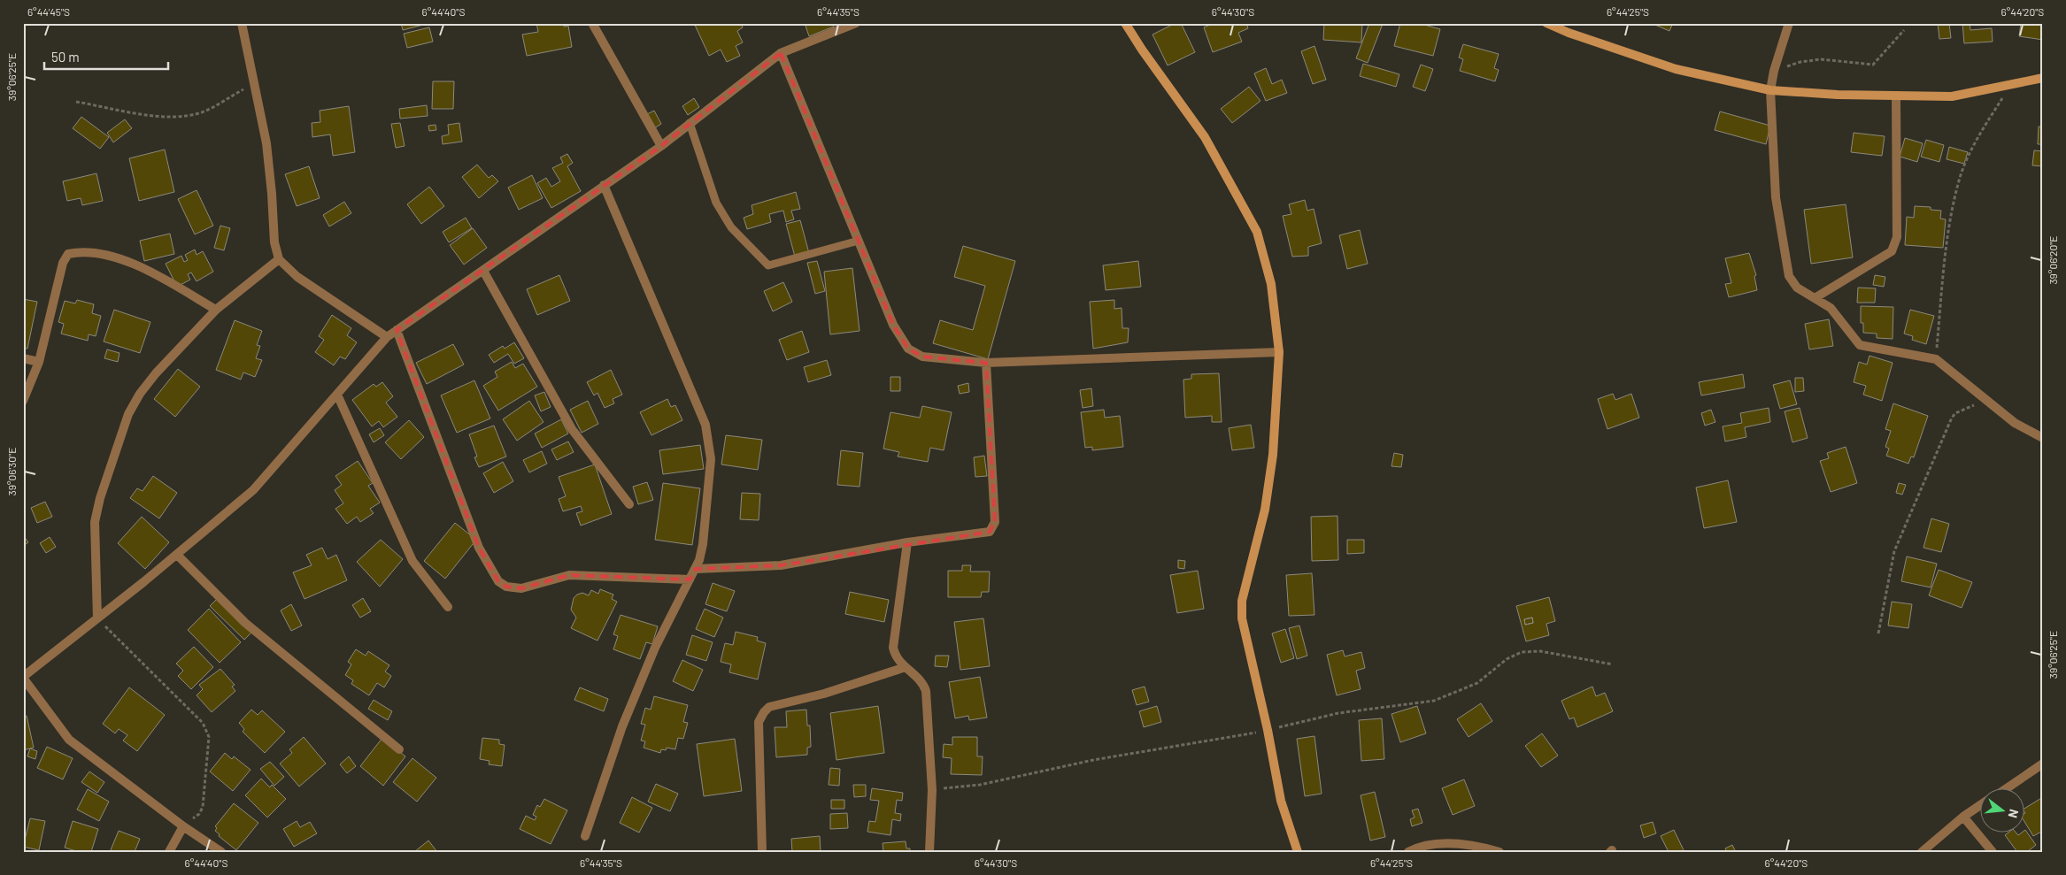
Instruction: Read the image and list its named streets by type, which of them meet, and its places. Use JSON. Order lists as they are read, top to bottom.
{
  "scale_bar": "50 m",
  "north": "right",
  "coordinates": [
    "6°44'45\"S",
    "6°44'40\"S",
    "6°44'35\"S",
    "6°44'30\"S",
    "6°44'25\"S",
    "6°44'20\"S",
    "39°06'25\"E",
    "39°06'20\"E",
    "39°06'30\"E"
  ]
}
